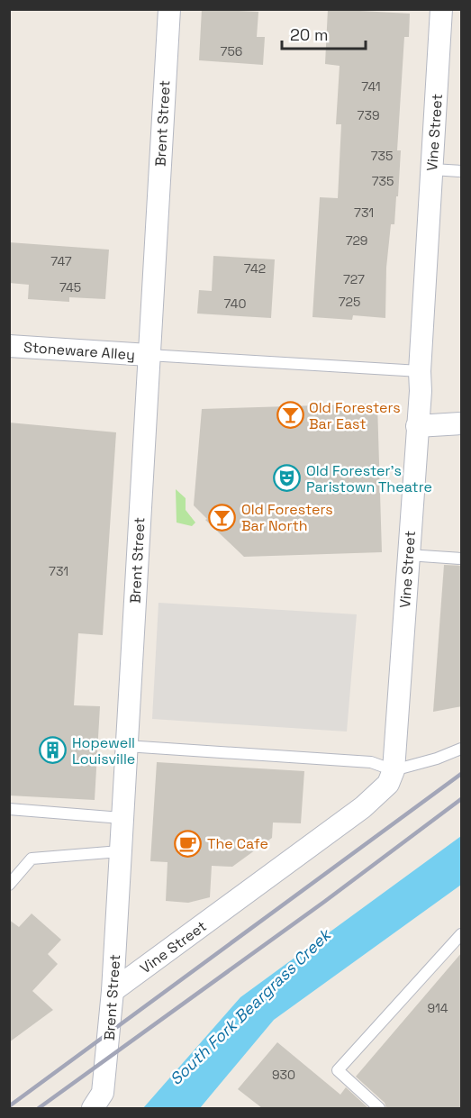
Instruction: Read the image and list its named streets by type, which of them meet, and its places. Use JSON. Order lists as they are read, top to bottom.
{
  "streets": {
    "street": ["Brent Street", "Vine Street", "Stoneware Alley"]
  },
  "crossings": [
    ["Brent Street", "Vine Street"],
    ["Brent Street", "Stoneware Alley"]
  ],
  "water": ["South Fork Beargrass Creek"],
  "places": {
    "bar": ["Old Foresters Bar East", "Old Foresters Bar North"],
    "theatre": ["Old Forester's Paristown Theatre"],
    "building": ["Hopewell Louisville"],
    "cafe": ["The Cafe"]
  },
  "house_numbers": [
    "756",
    "741",
    "739",
    "735",
    "735",
    "731",
    "729",
    "747",
    "742",
    "727",
    "745",
    "725",
    "740",
    "731",
    "914",
    "930"
  ],
  "scale_bar": "20 m"
}
